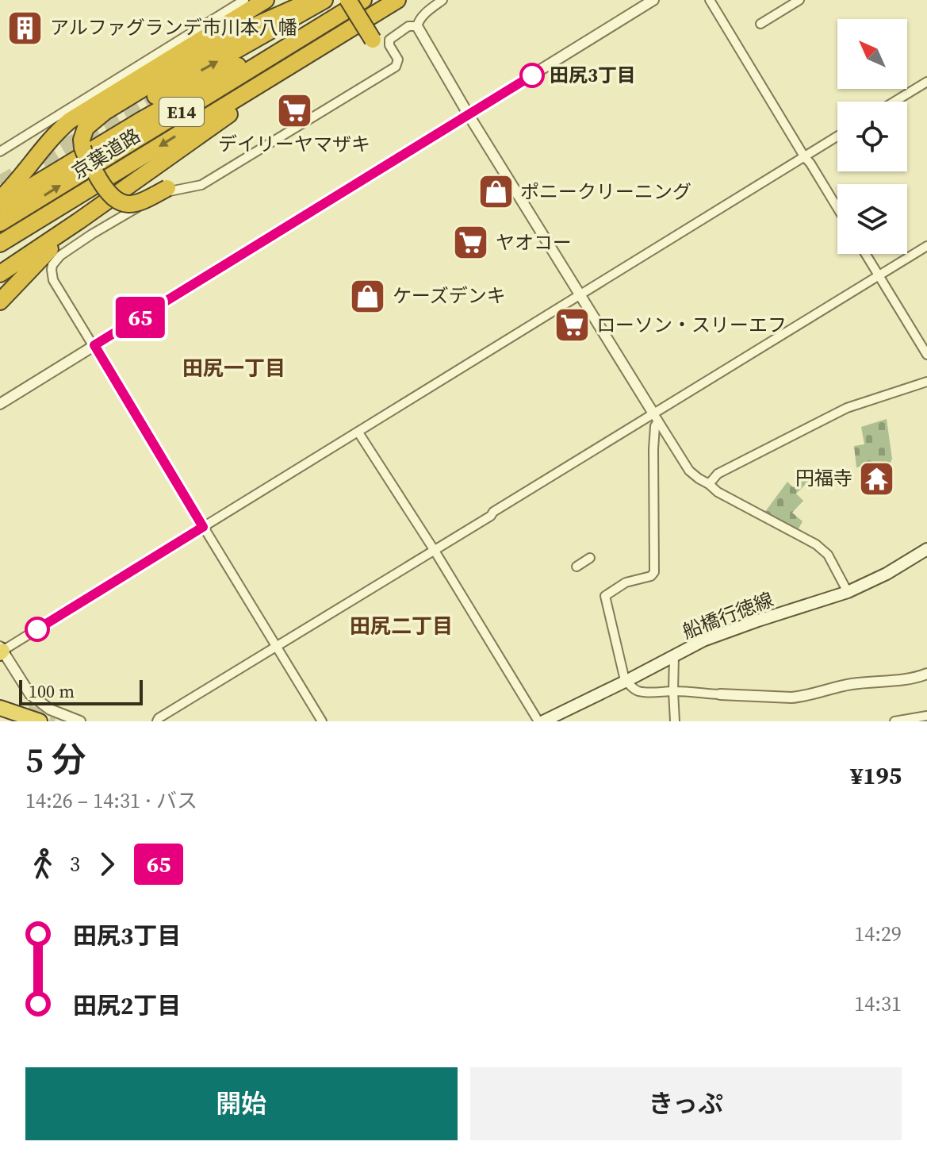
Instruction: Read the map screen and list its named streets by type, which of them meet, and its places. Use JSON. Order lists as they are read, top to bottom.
{
  "streets": {
    "highway": ["E14", "京葉道路"],
    "main road": ["船橋行徳線"]
  },
  "districts": ["田尻一丁目", "田尻二丁目"],
  "places": {
    "building": ["アルファグランデ市川本八幡"],
    "other": ["田尻3丁目"],
    "supermarket": ["デイリーヤマザキ", "ヤオコー", "ローソン・スリーエフ"],
    "shop": ["ポニークリーニング", "ケーズデンキ"],
    "temple": ["円福寺"]
  },
  "lines": ["bus line 65"],
  "scale_bar": "100 m",
  "north": "top left",
  "page": {
    "on_map": "65",
    "scale": "100 m",
    "heading": ["5 分", "14:26 – 14:31 · バス", "¥195"],
    "legs": ["3", "65"],
    "list": [
      {
        "name": "田尻3丁目",
        "value": "14:29"
      },
      {
        "name": "田尻2丁目",
        "value": "14:31"
      }
    ],
    "buttons": ["開始", "きっぷ"]
  }
}
